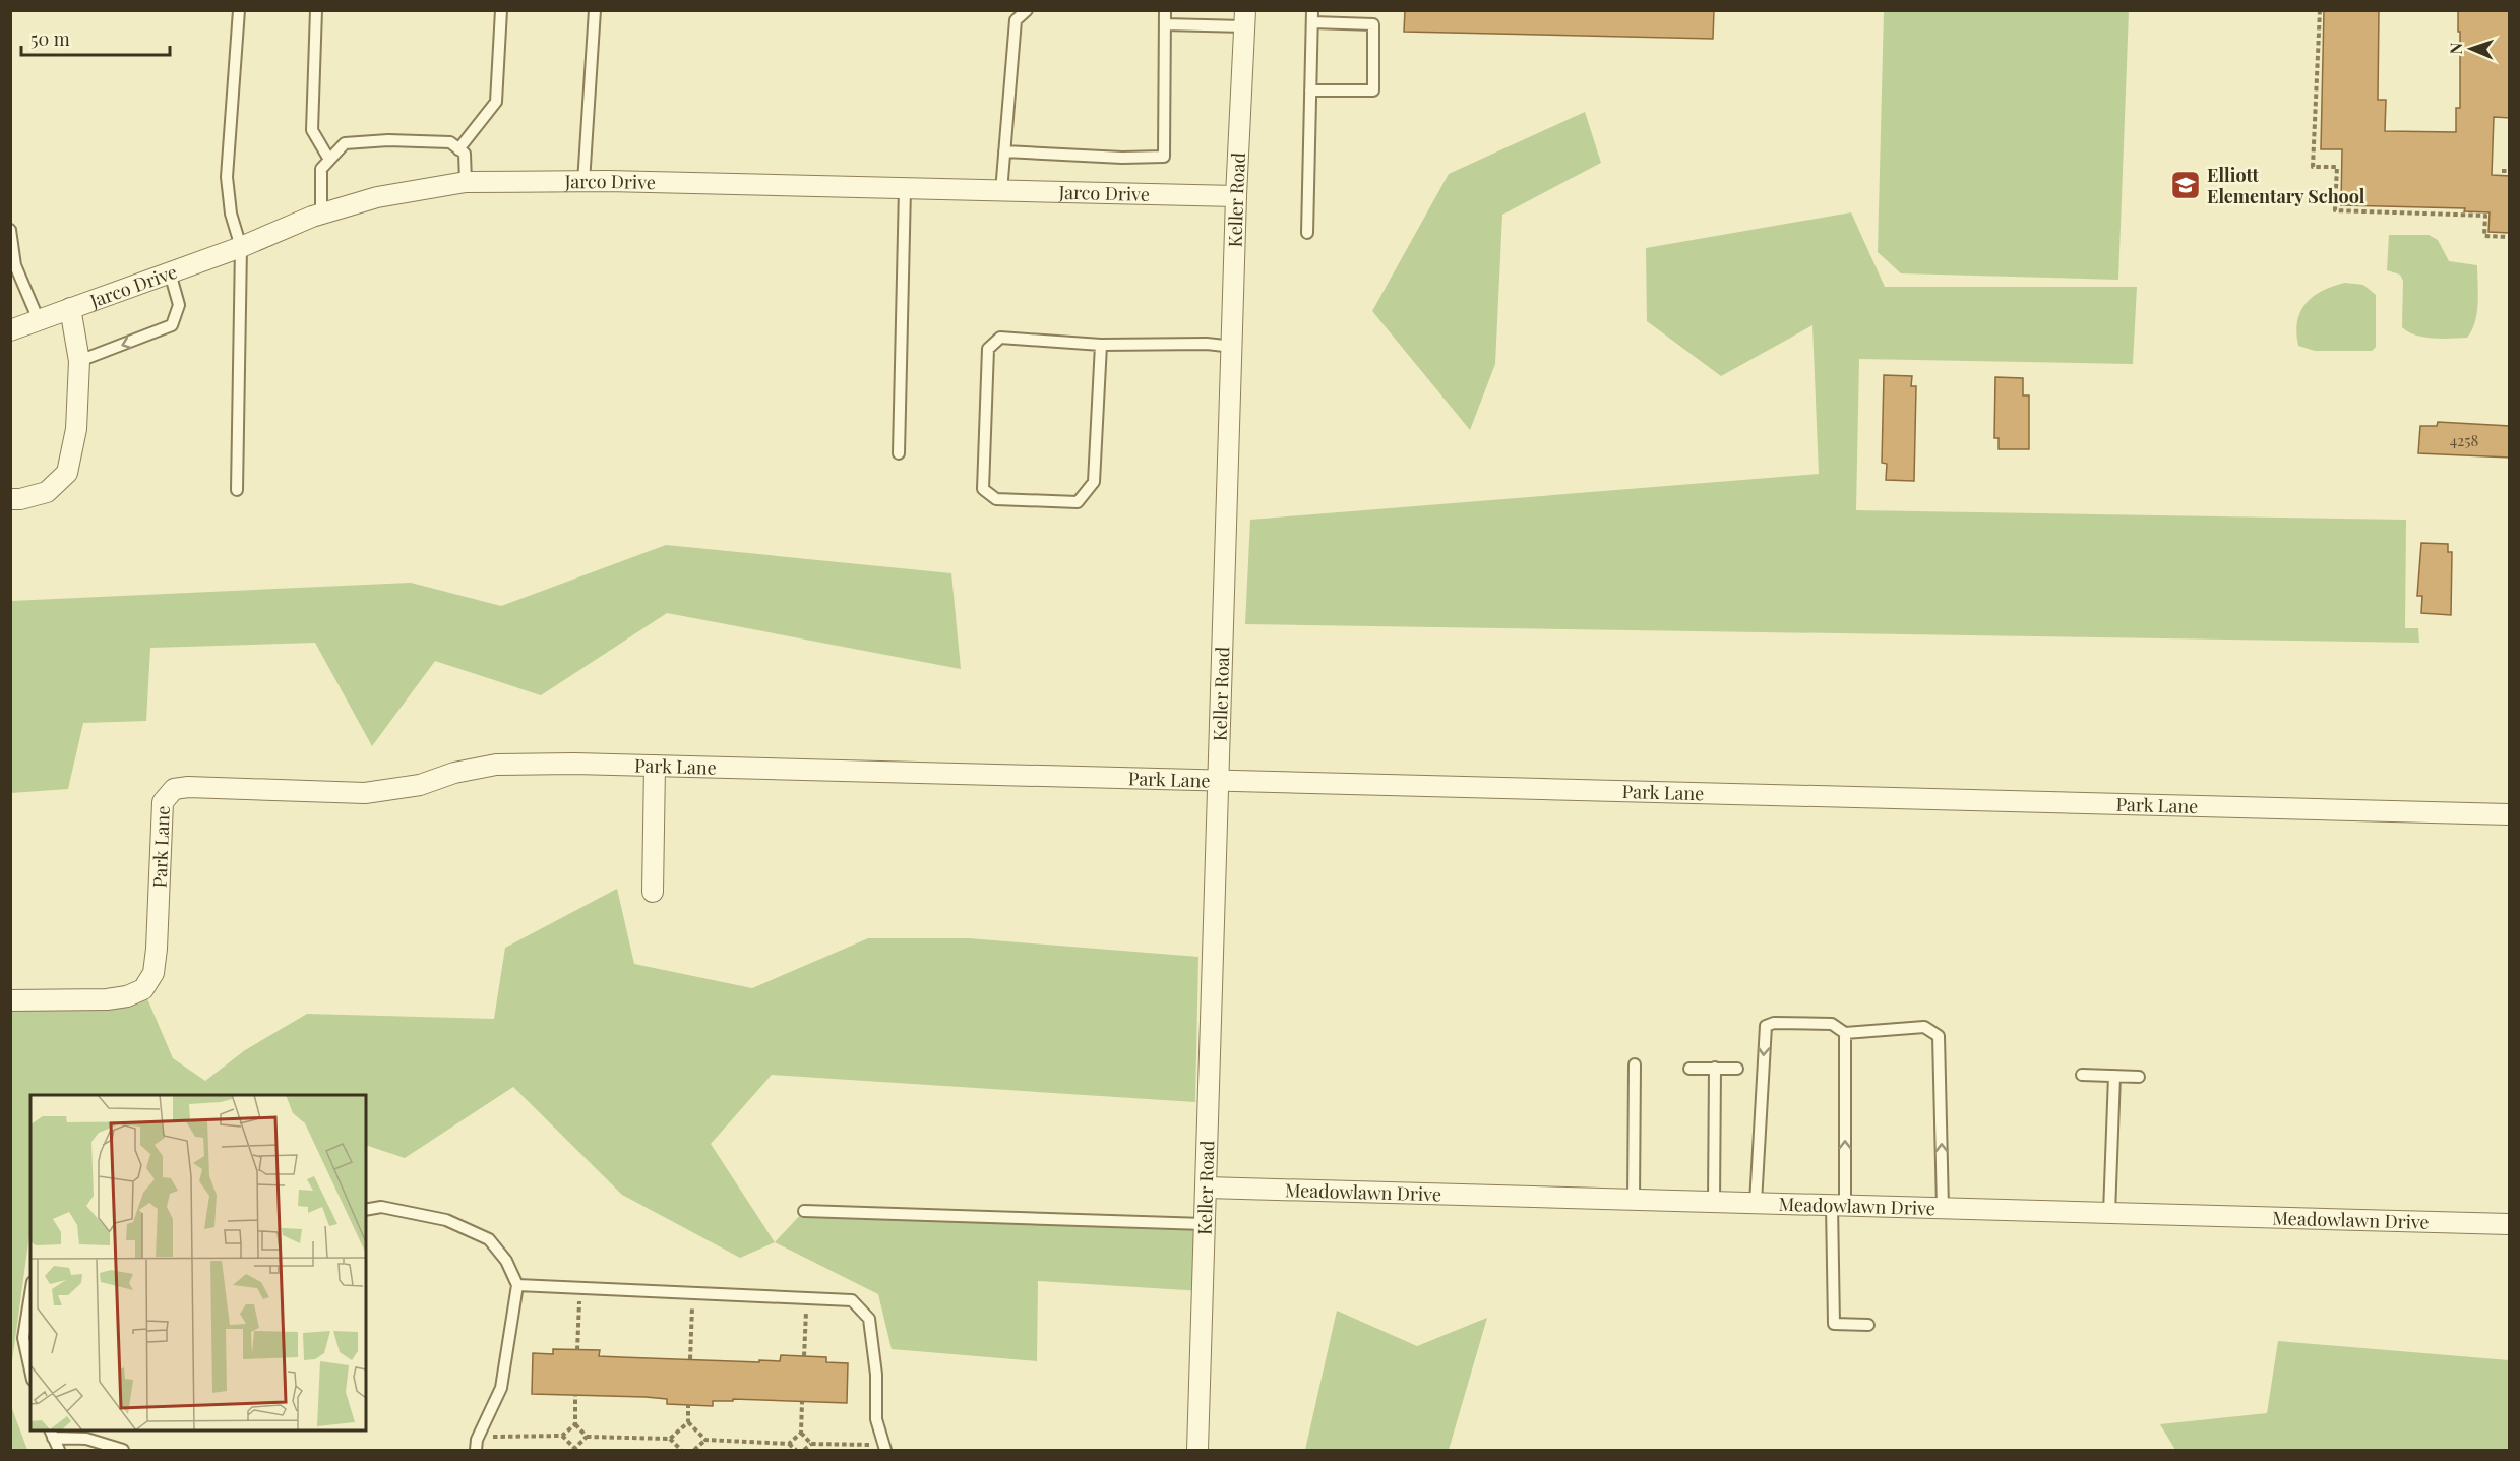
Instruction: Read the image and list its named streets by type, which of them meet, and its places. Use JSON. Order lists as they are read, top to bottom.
{
  "streets": {
    "street": [
      "Jarco Drive",
      "Keller Road",
      "Park Lane",
      "Meadowlawn Drive"
    ]
  },
  "crossings": [
    ["Jarco Drive", "Keller Road"],
    ["Keller Road", "Park Lane"],
    ["Keller Road", "Meadowlawn Drive"]
  ],
  "places": {
    "school or university": ["Elliott Elementary School"]
  },
  "house_numbers": ["4258"],
  "scale_bar": "50 m",
  "north": "left"
}
